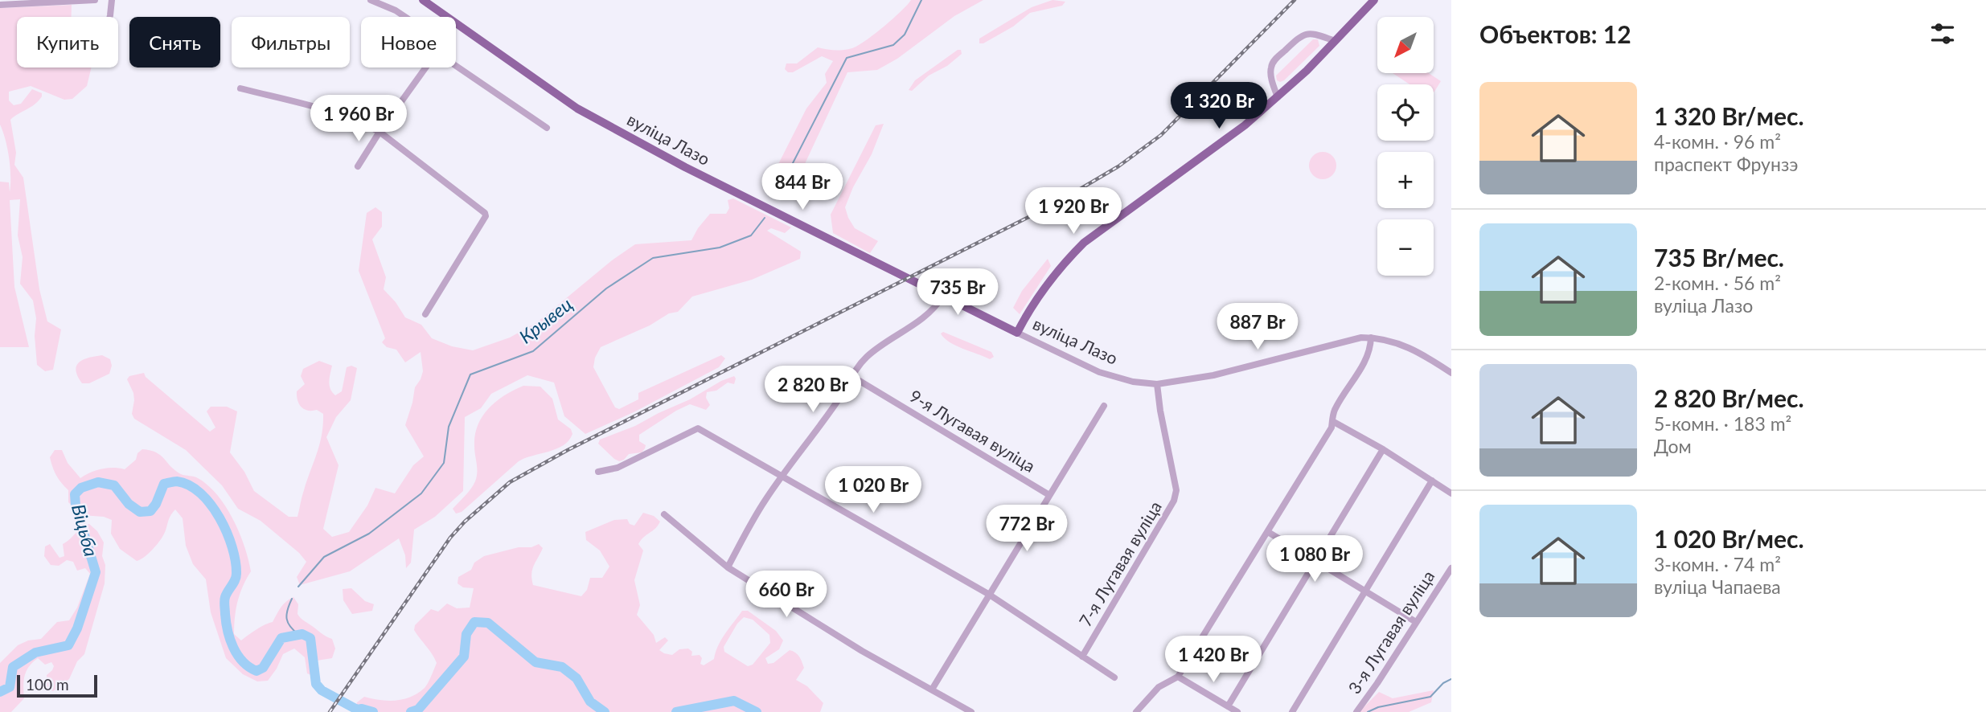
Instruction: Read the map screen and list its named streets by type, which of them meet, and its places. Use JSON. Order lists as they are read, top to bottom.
{
  "streets": {
    "main road": ["вуліца Лазо"],
    "street": ["9-я Лугавая вуліца", "7-я Лугавая вуліца", "3-я Лугавая вуліца"]
  },
  "crossings": [
    ["вуліца Лазо", "7-я Лугавая вуліца"]
  ],
  "water": ["Крывец", "Віцьба"],
  "scale_bar": "100 m",
  "north": "bottom left",
  "page": {
    "heading": "Объектов: 12",
    "map_buttons": ["+", "−"],
    "chip": [
      "Купить",
      "Снять",
      "Фильтры",
      "Новое"
    ],
    "list": [
      {
        "name": "1 320 Br/мес.",
        "note": "4-комн. · 96 m² · праспект Фрунзэ"
      },
      {
        "name": "735 Br/мес.",
        "note": "2-комн. · 56 m² · вуліца Лазо"
      },
      {
        "name": "2 820 Br/мес.",
        "note": "5-комн. · 183 m² · Дом"
      },
      {
        "name": "1 020 Br/мес.",
        "note": "3-комн. · 74 m² · вуліца Чапаева"
      }
    ],
    "price": [
      "1 320 Br",
      "1 960 Br",
      "844 Br",
      "1 920 Br",
      "735 Br",
      "887 Br",
      "2 820 Br",
      "1 020 Br",
      "772 Br",
      "1 080 Br",
      "660 Br",
      "1 420 Br"
    ],
    "scale": "100 m"
  }
}
